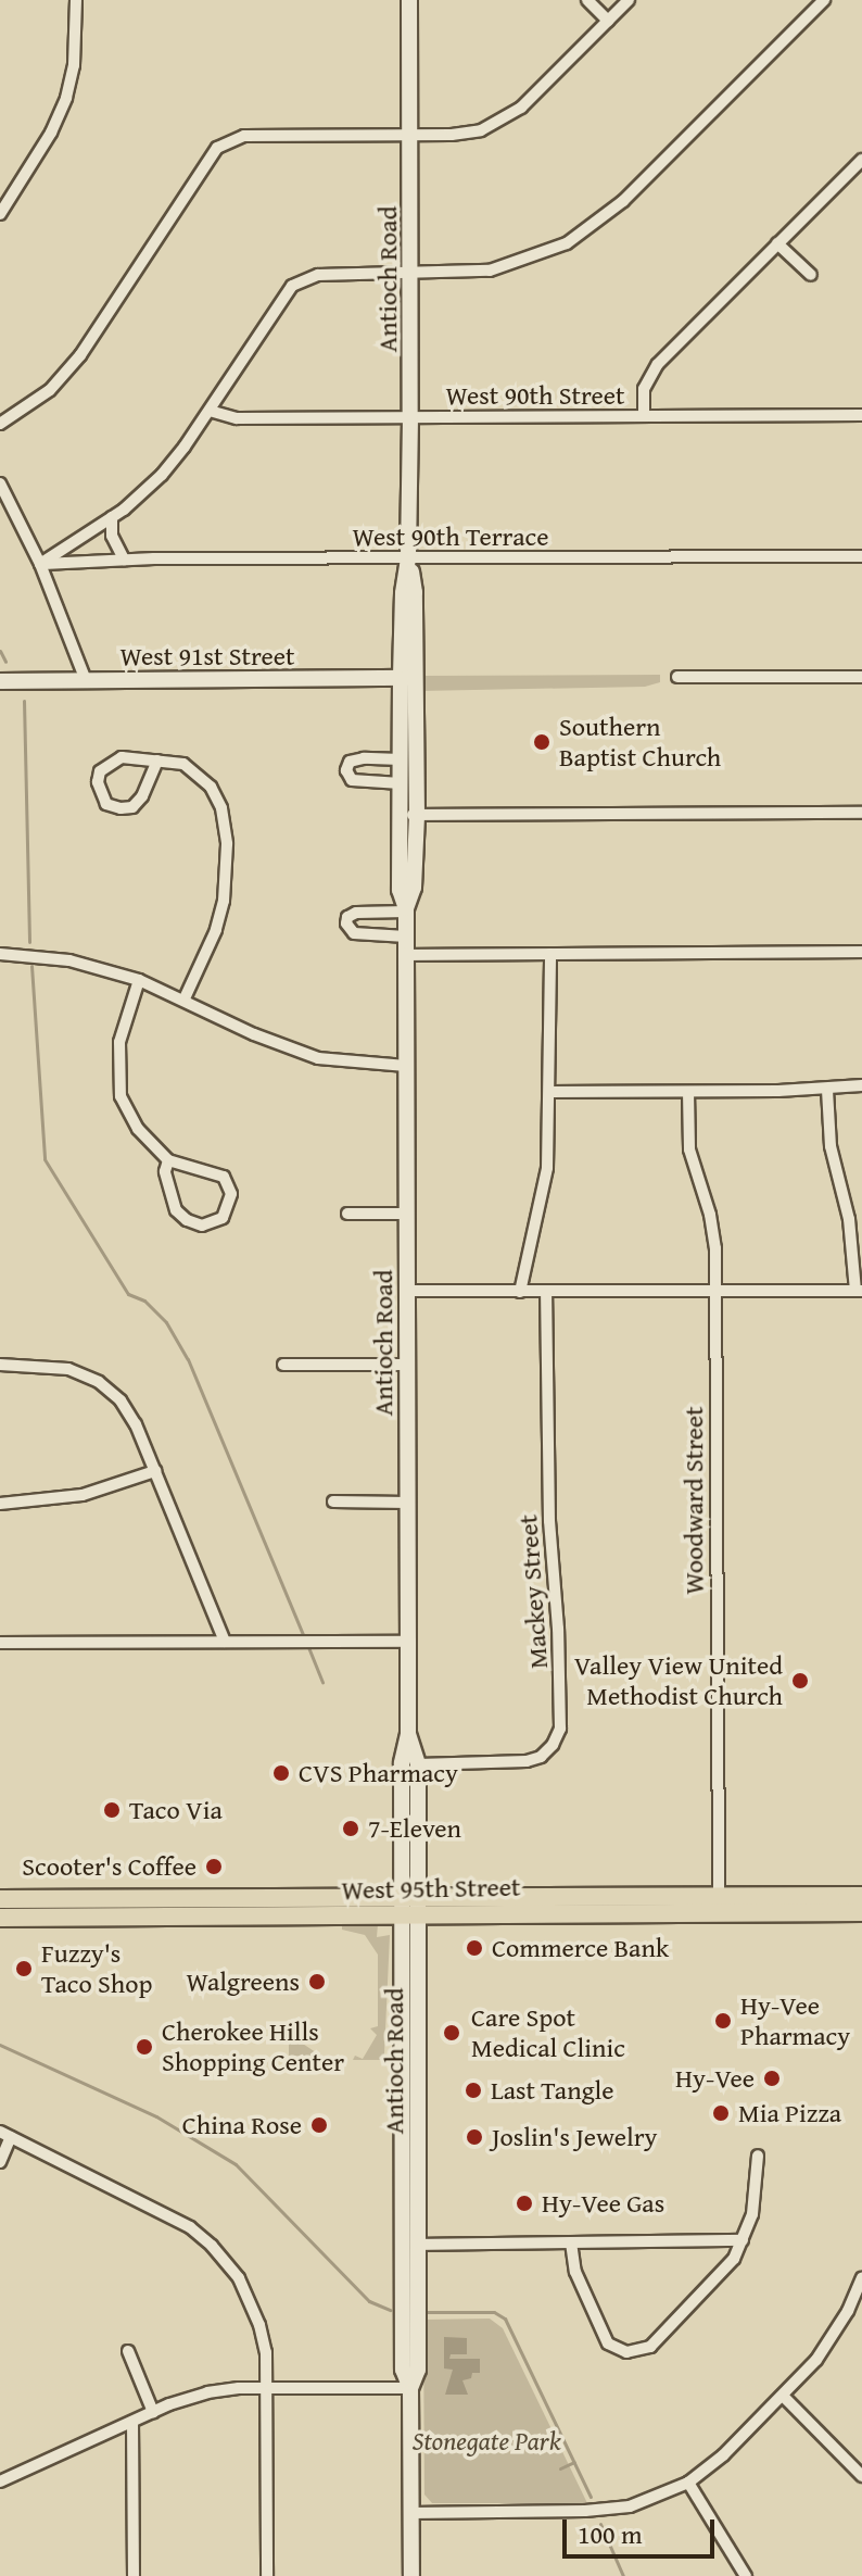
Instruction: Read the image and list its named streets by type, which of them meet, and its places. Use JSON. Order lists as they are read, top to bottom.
{
  "streets": {
    "main road": ["Antioch Road", "West 91st Street", "West 95th Street"],
    "street": [
      "West 90th Street",
      "West 90th Terrace",
      "Woodward Street",
      "Mackey Street"
    ]
  },
  "crossings": [
    ["Antioch Road", "West 90th Street"],
    ["Antioch Road", "West 90th Terrace"],
    ["Antioch Road", "West 91st Street"],
    ["Antioch Road", "Mackey Street"],
    ["Antioch Road", "West 95th Street"],
    ["Woodward Street", "West 95th Street"]
  ],
  "parks": ["Stonegate Park"],
  "places": [
    "Southern Baptist Church",
    "Valley View United Methodist Church",
    "CVS Pharmacy",
    "Taco Via",
    "7-Eleven",
    "Scooter's Coffee",
    "Commerce Bank",
    "Fuzzy's Taco Shop",
    "Walgreens",
    "Hy-Vee Pharmacy",
    "Care Spot Medical Clinic",
    "Cherokee Hills Shopping Center",
    "Hy-Vee",
    "Last Tangle",
    "Mia Pizza",
    "China Rose",
    "Joslin's Jewelry",
    "Hy-Vee Gas"
  ],
  "scale_bar": "100 m"
}
